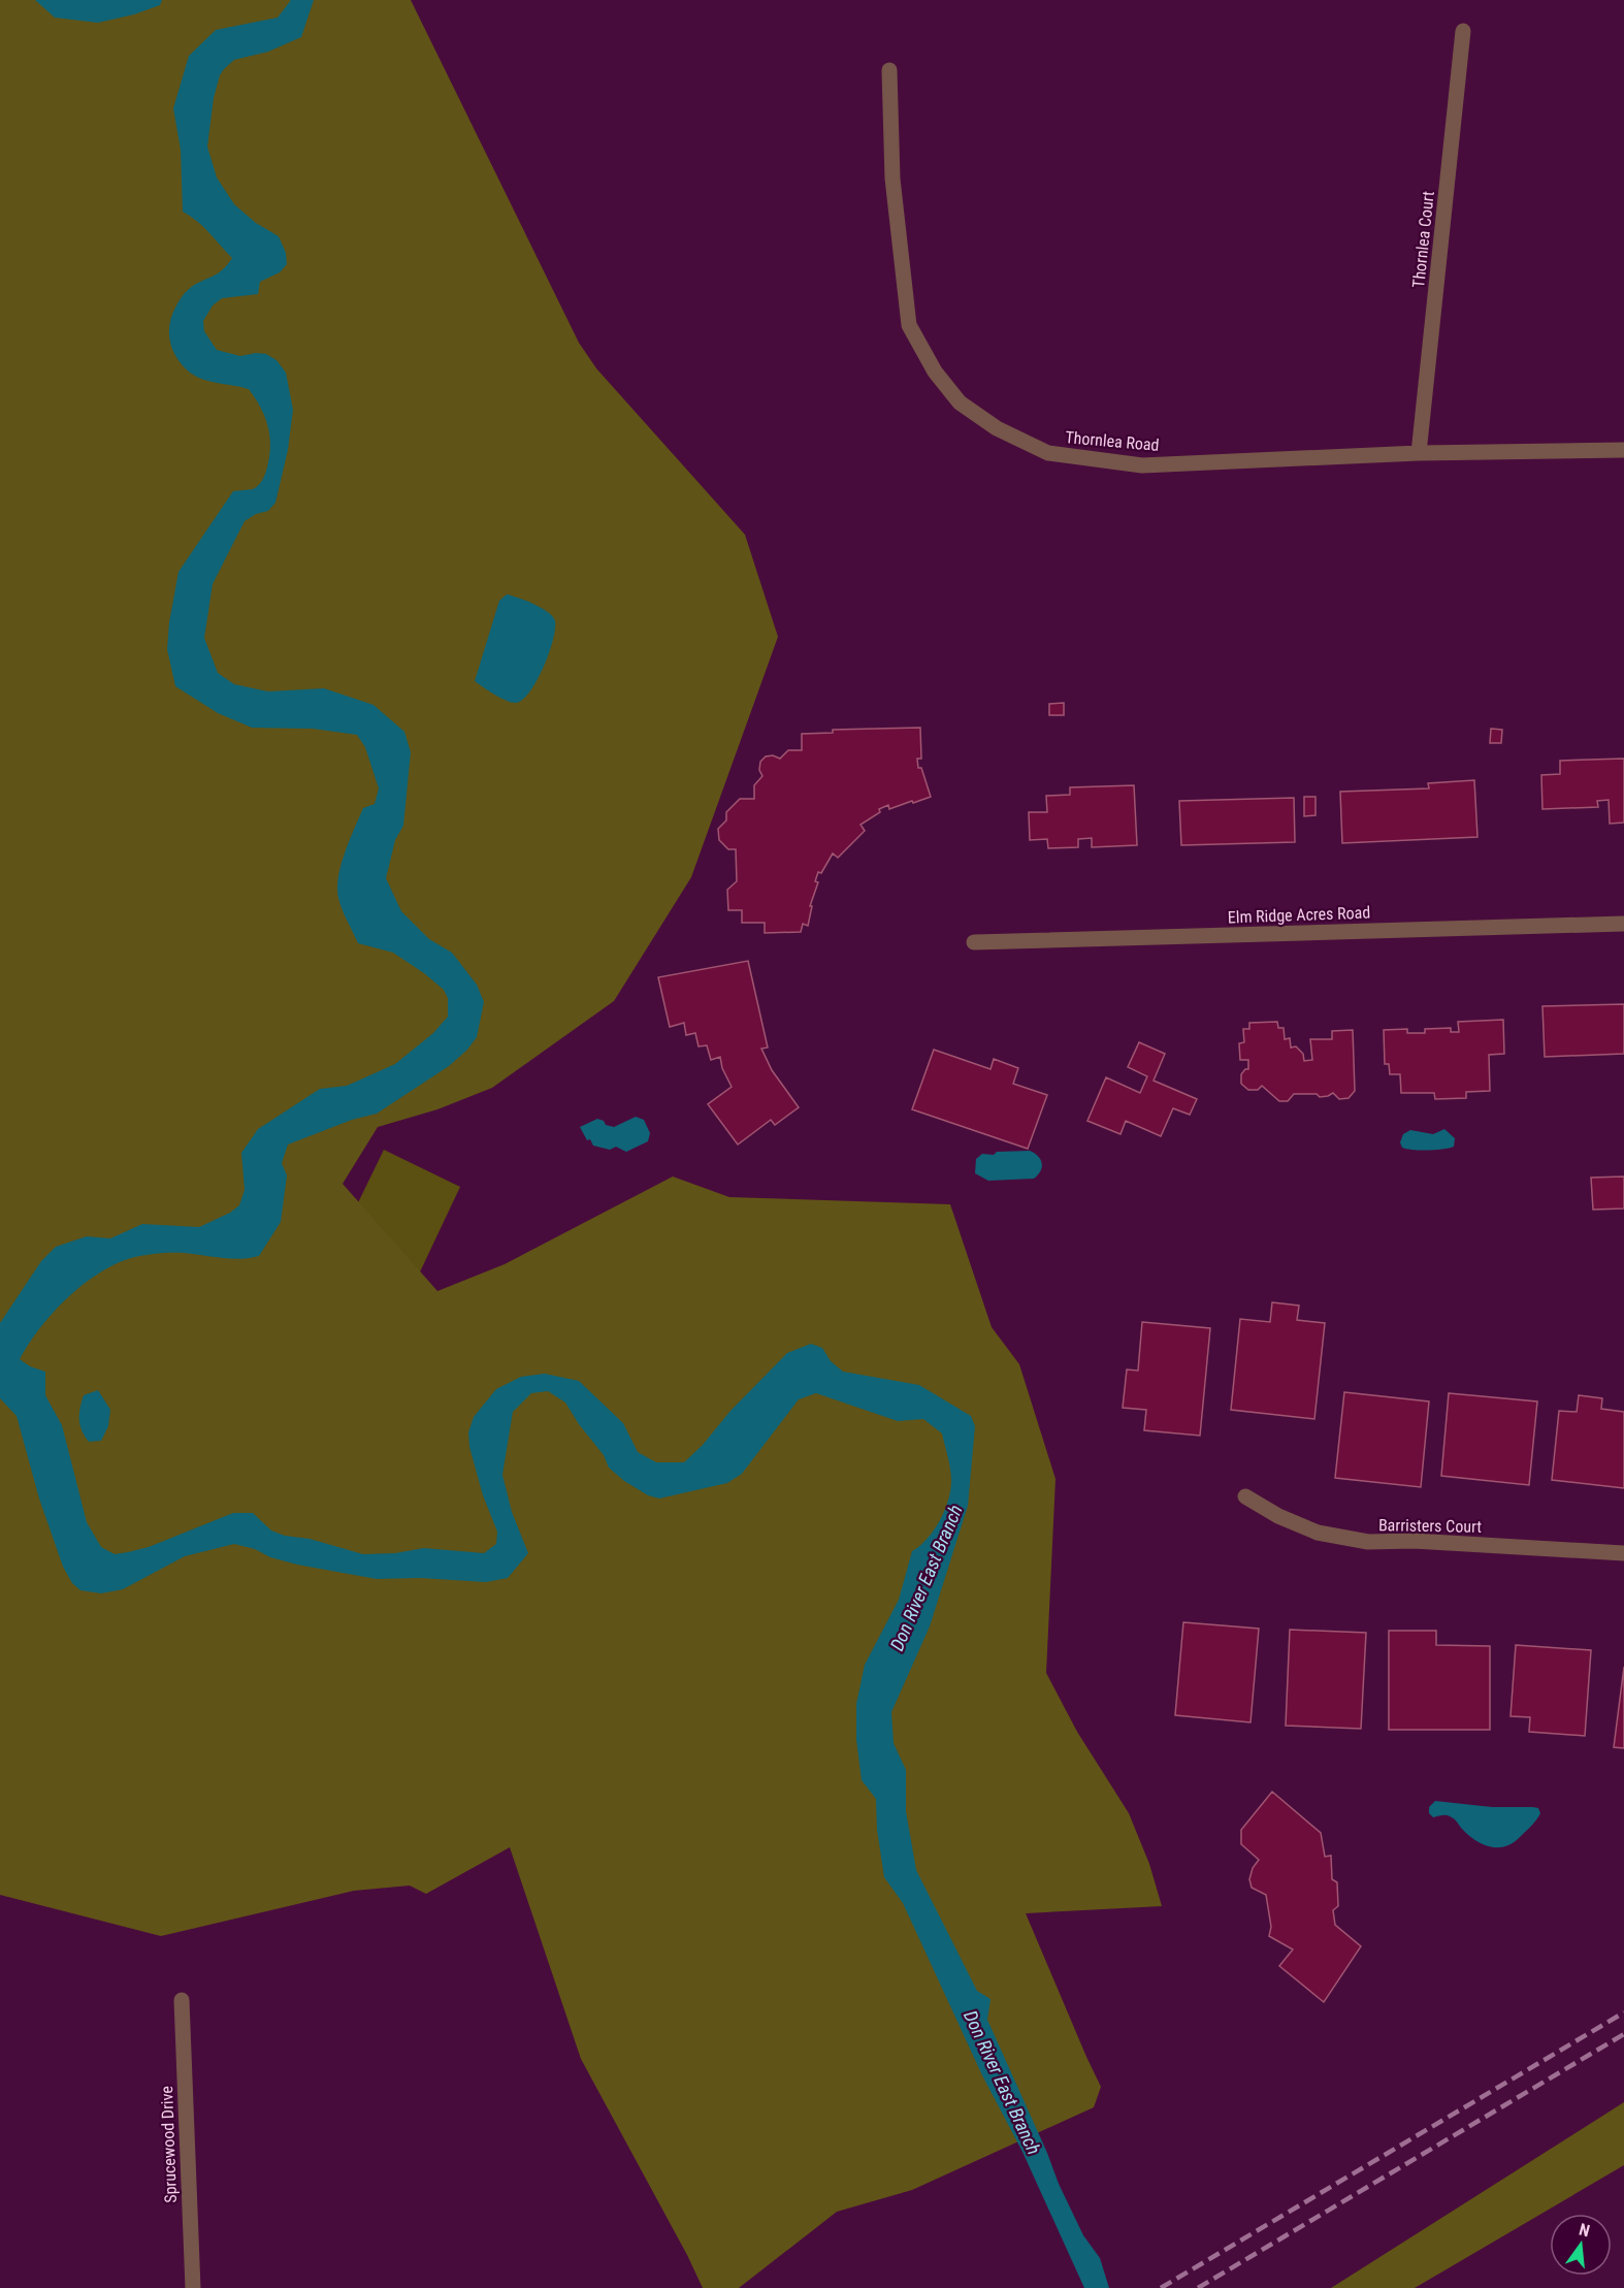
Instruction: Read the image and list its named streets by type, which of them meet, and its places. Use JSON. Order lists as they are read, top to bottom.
{
  "streets": {
    "street": [
      "Thornlea Court",
      "Thornlea Road",
      "Elm Ridge Acres Road",
      "Barristers Court",
      "Sprucewood Drive"
    ]
  },
  "crossings": [
    ["Thornlea Court", "Thornlea Road"]
  ],
  "water": ["Don River East Branch"],
  "north": "top"
}
